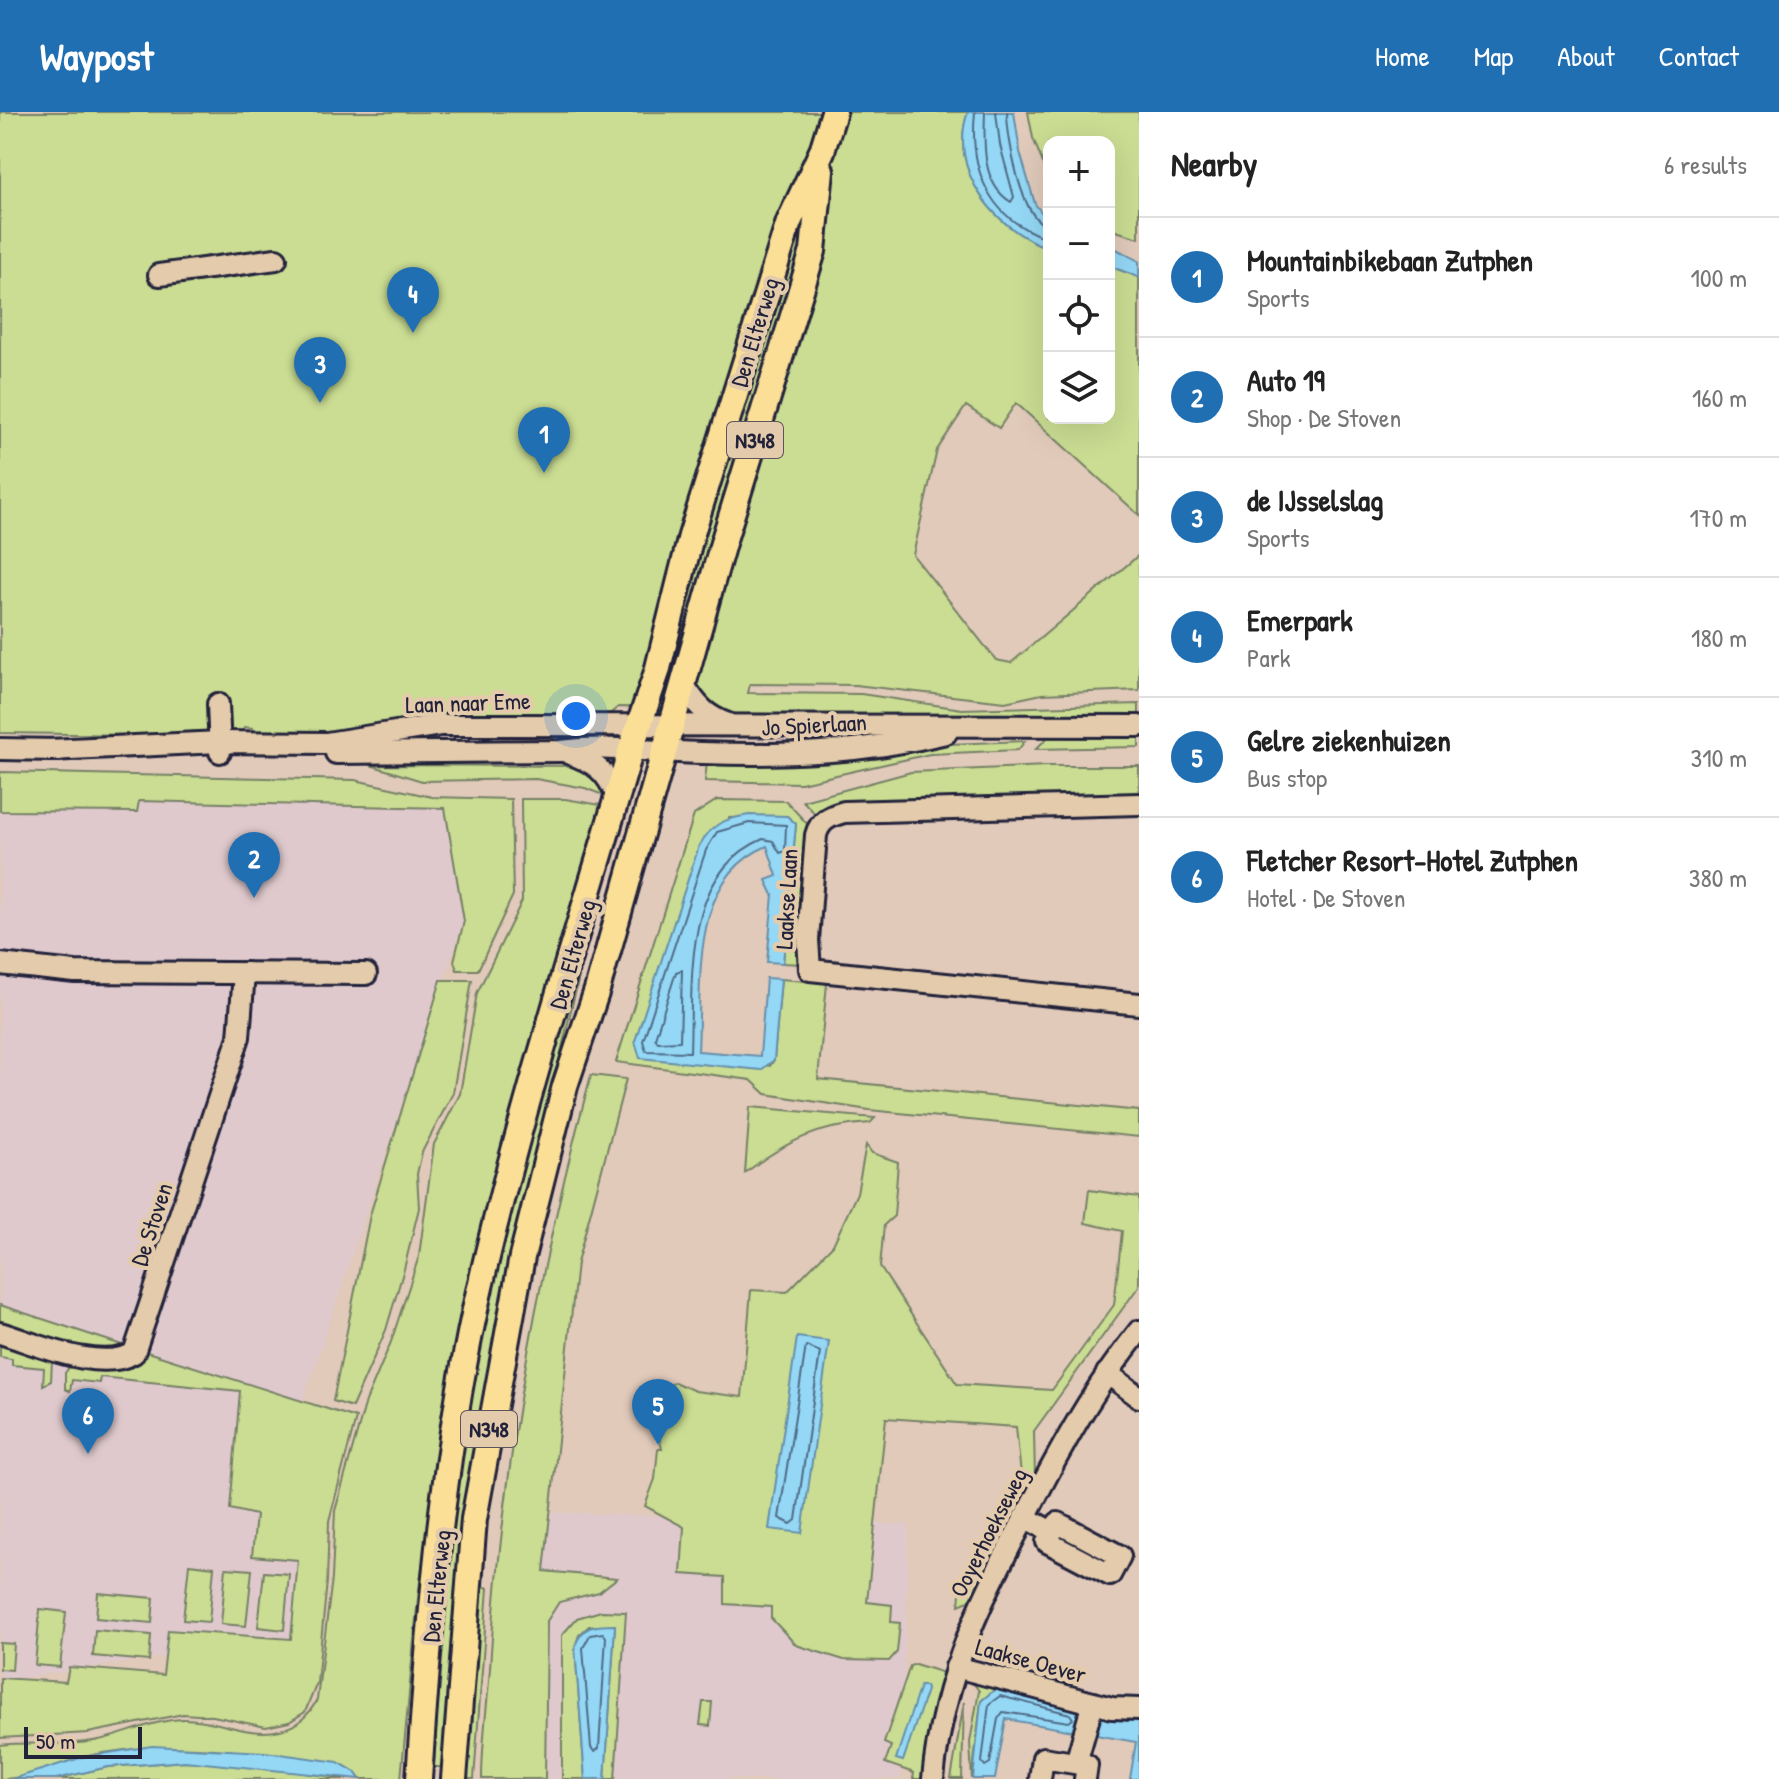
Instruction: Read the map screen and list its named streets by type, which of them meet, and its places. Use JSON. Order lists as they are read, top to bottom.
{
  "streets": {
    "main road": ["Den Elterweg", "N348"],
    "street": [
      "Laan naar Eme",
      "Jo Spierlaan",
      "Laakse Laan",
      "De Stoven",
      "Ooyerhoekseweg",
      "Laakse Oever"
    ]
  },
  "crossings": [
    ["Den Elterweg", "N348"],
    ["Den Elterweg", "Laan naar Eme"],
    ["Den Elterweg", "Jo Spierlaan"],
    ["Laan naar Eme", "Jo Spierlaan"],
    ["Ooyerhoekseweg", "Laakse Oever"]
  ],
  "scale_bar": "50 m",
  "page": {
    "header": "Waypost",
    "nav": [
      "Home",
      "Map",
      "About",
      "Contact"
    ],
    "heading": ["Nearby", "6 results"],
    "map_buttons": ["+", "−"],
    "list": [
      {
        "mark": "1",
        "name": "Mountainbikebaan Zutphen",
        "note": "Sports",
        "value": "100 m"
      },
      {
        "mark": "2",
        "name": "Auto 19",
        "note": "Shop · De Stoven",
        "value": "160 m"
      },
      {
        "mark": "3",
        "name": "de IJsselslag",
        "note": "Sports",
        "value": "170 m"
      },
      {
        "mark": "4",
        "name": "Emerpark",
        "note": "Park",
        "value": "180 m"
      },
      {
        "mark": "5",
        "name": "Gelre ziekenhuizen",
        "note": "Bus stop",
        "value": "310 m"
      },
      {
        "mark": "6",
        "name": "Fletcher Resort-Hotel Zutphen",
        "note": "Hotel · De Stoven",
        "value": "380 m"
      }
    ],
    "pins": [
      "4",
      "3",
      "1",
      "2",
      "5",
      "6"
    ],
    "scale": "50 m"
  }
}
